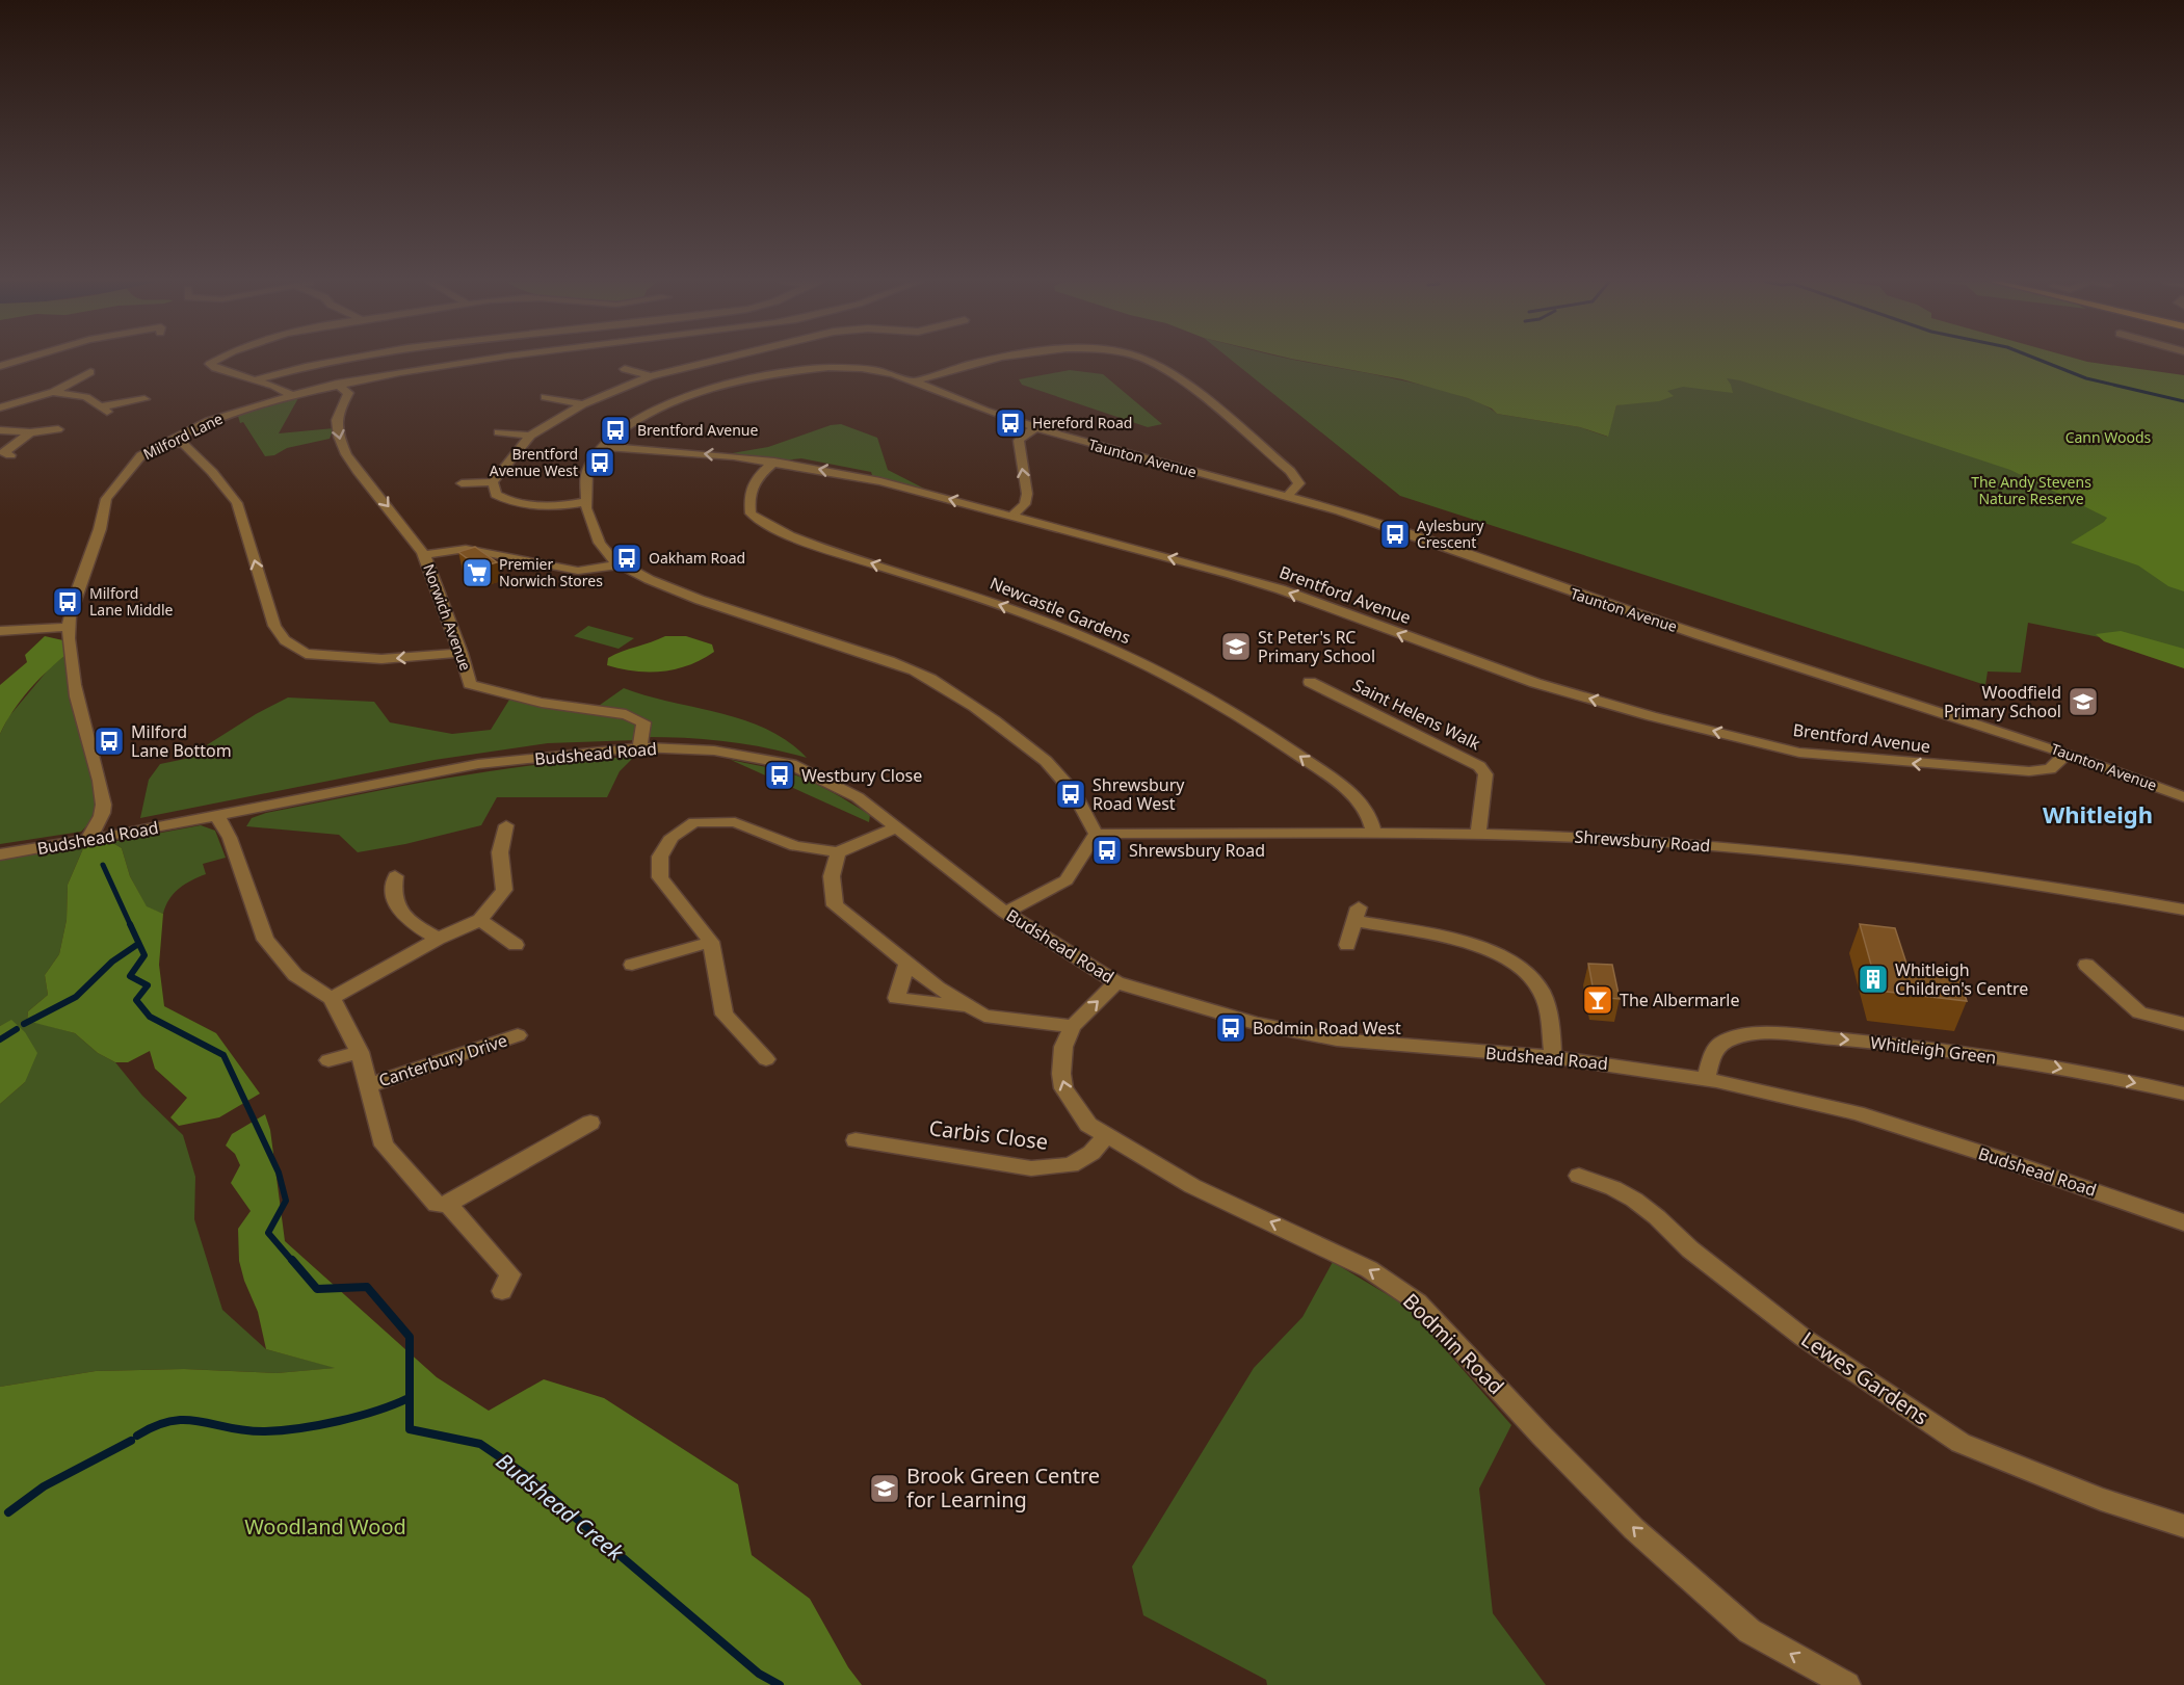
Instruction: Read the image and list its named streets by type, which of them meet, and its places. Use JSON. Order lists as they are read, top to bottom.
{
  "streets": {
    "street": [
      "Milford Lane",
      "Taunton Avenue",
      "Brentford Avenue",
      "Newcastle Gardens",
      "Norwich Avenue",
      "Saint Helens Walk",
      "Budshead Road",
      "Shrewsbury Road",
      "Whitleigh Green",
      "Canterbury Drive",
      "Carbis Close",
      "Bodmin Road",
      "Lewes Gardens"
    ]
  },
  "crossings": [
    ["Milford Lane", "Norwich Avenue"],
    ["Milford Lane", "Budshead Road"],
    ["Taunton Avenue", "Brentford Avenue"],
    ["Brentford Avenue", "Newcastle Gardens"],
    ["Newcastle Gardens", "Shrewsbury Road"],
    ["Norwich Avenue", "Budshead Road"],
    ["Saint Helens Walk", "Shrewsbury Road"],
    ["Budshead Road", "Whitleigh Green"],
    ["Budshead Road", "Bodmin Road"],
    ["Carbis Close", "Bodmin Road"]
  ],
  "one_way": [
    "Brentford Avenue",
    "Norwich Avenue",
    "Whitleigh Green",
    "Bodmin Road"
  ],
  "districts": ["Whitleigh"],
  "water": ["Budshead Creek"],
  "parks": ["Cann Woods", "The Andy Stevens Nature Reserve", "Woodland Wood"],
  "places": {
    "bus stop": [
      "Hereford Road",
      "Brentford Avenue",
      "Brentford Avenue West",
      "Aylesbury Crescent",
      "Oakham Road",
      "Milford Lane Middle",
      "Milford Lane Bottom",
      "Westbury Close",
      "Shrewsbury Road West",
      "Shrewsbury Road",
      "Bodmin Road West"
    ],
    "supermarket": ["Premier Norwich Stores"],
    "school or university": ["St Peter's RC Primary School", "Woodfield Primary School", "Brook Green Centre for Learning"],
    "building": ["Whitleigh Children's Centre"],
    "bar": ["The Albermarle"]
  }
}
